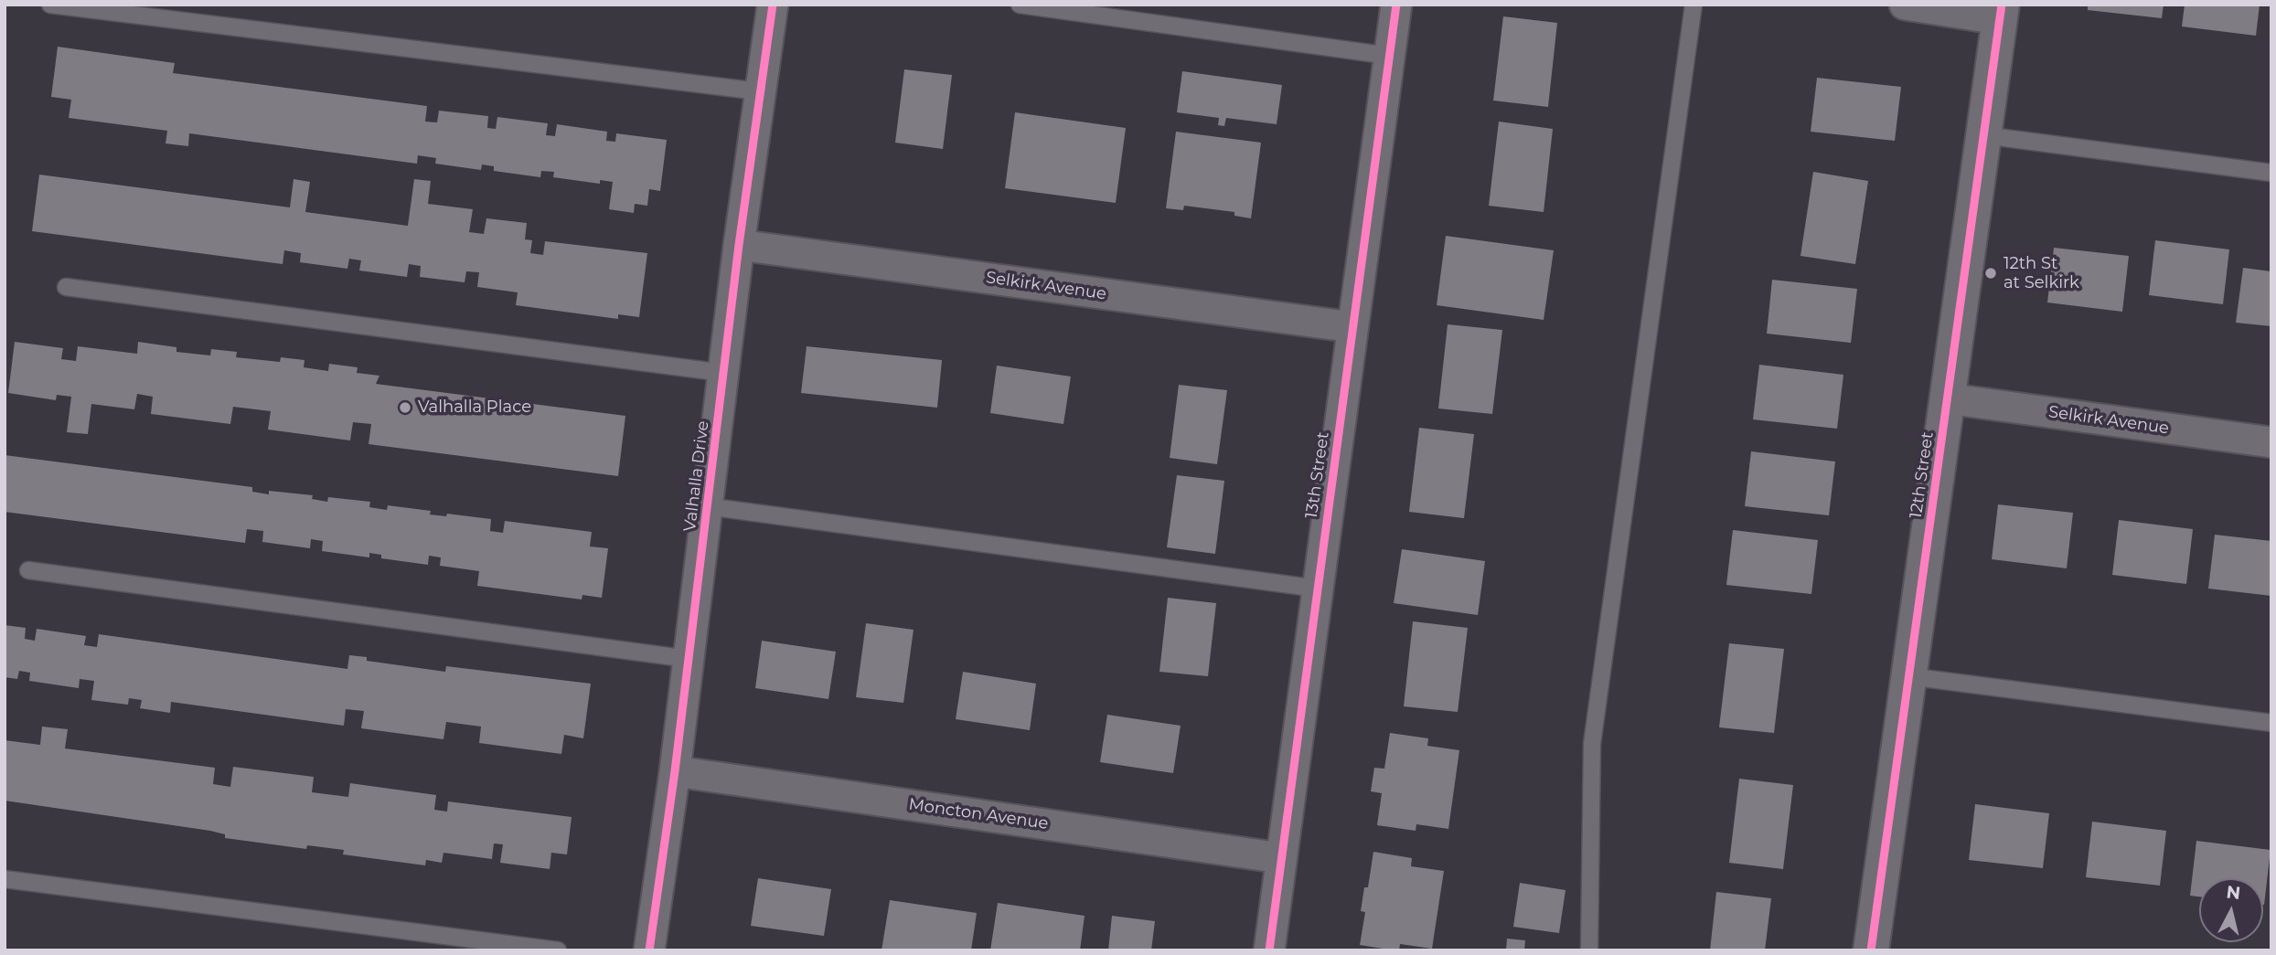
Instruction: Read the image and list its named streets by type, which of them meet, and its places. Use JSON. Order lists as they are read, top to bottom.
{
  "streets": {
    "street": [
      "Selkirk Avenue",
      "13th Street",
      "12th Street",
      "Valhalla Drive",
      "Moncton Avenue"
    ]
  },
  "crossings": [
    ["Selkirk Avenue", "13th Street"],
    ["Selkirk Avenue", "12th Street"],
    ["Selkirk Avenue", "Valhalla Drive"],
    ["13th Street", "Moncton Avenue"],
    ["Valhalla Drive", "Moncton Avenue"]
  ],
  "places": ["12th St at Selkirk", "Valhalla Place"],
  "north": "top"
}
